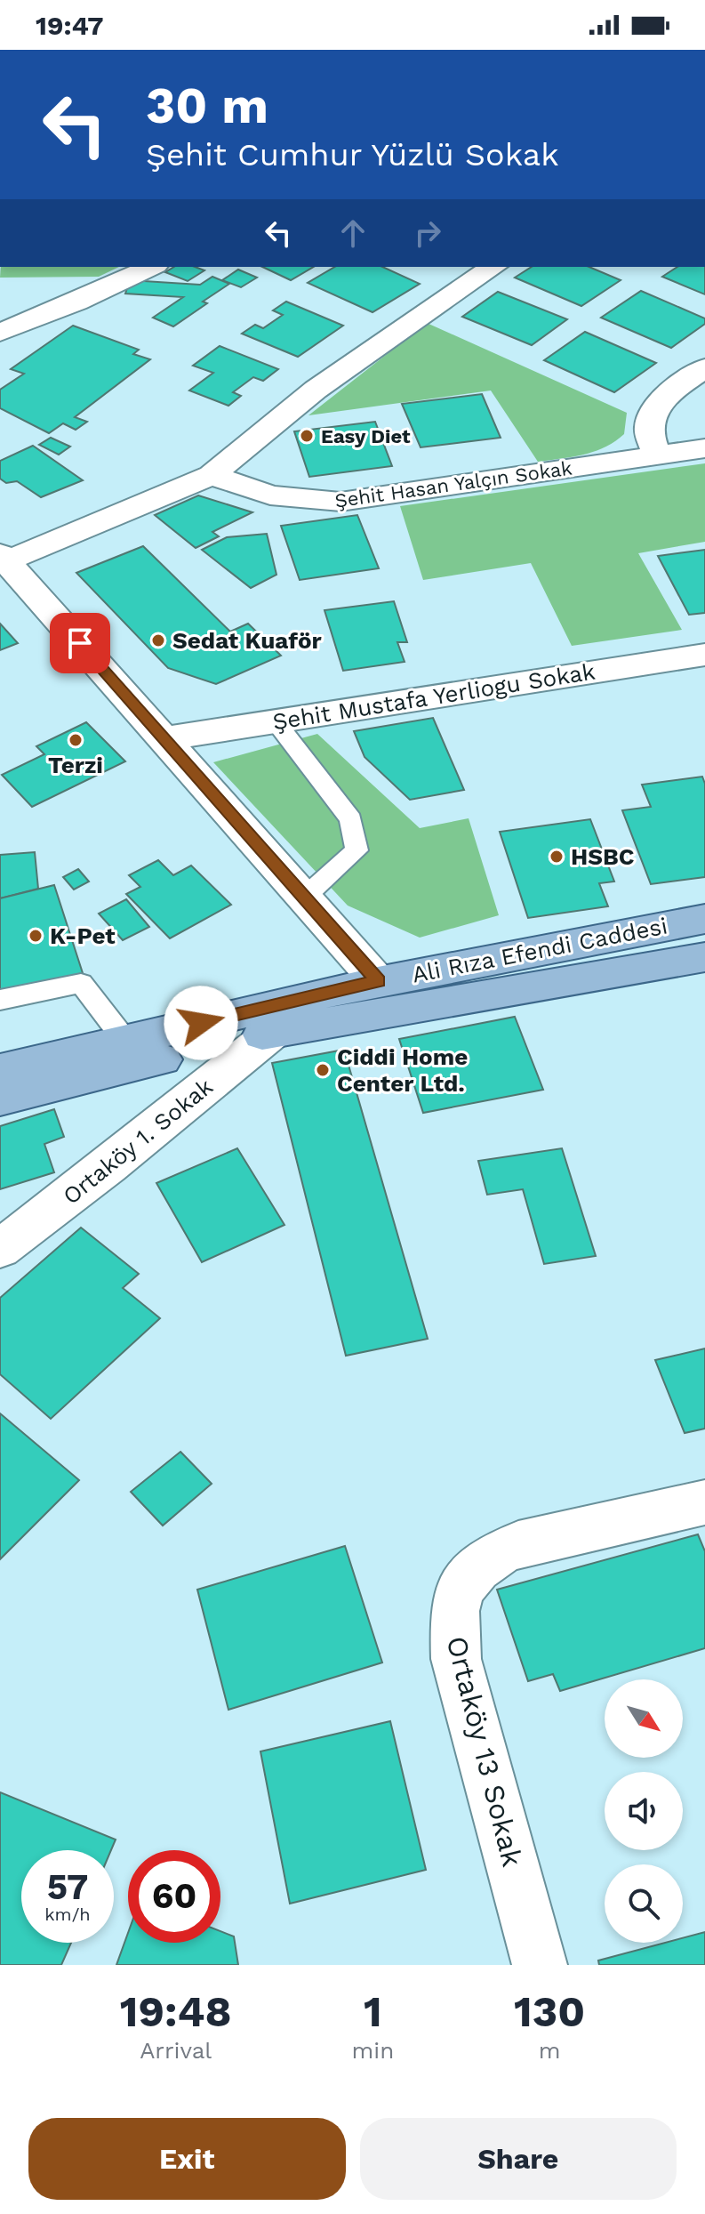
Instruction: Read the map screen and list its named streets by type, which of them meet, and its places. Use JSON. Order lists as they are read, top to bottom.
{
  "streets": {
    "main road": ["Ali Rıza Efendi Caddesi"],
    "street": [
      "Şehit Hasan Yalçın Sokak",
      "Şehit Mustafa Yerliogu Sokak",
      "Ortaköy 1. Sokak",
      "Ortaköy 13 Sokak"
    ]
  },
  "crossings": [
    ["Ali Rıza Efendi Caddesi", "Ortaköy 1. Sokak"]
  ],
  "places": [
    "Easy Diet",
    "Sedat Kuaför",
    "Terzi",
    "HSBC",
    "K-Pet",
    "Ciddi Home Center Ltd."
  ],
  "north": "bottom right",
  "page": {
    "status": "19:47",
    "turn": ["30 m", "Şehit Cumhur Yüzlü Sokak"],
    "speed": "57 km/h",
    "limit": "60",
    "eta": [
      "19:48",
      "Arrival",
      "1",
      "min",
      "130",
      "m"
    ],
    "buttons": ["Exit", "Share"]
  }
}
